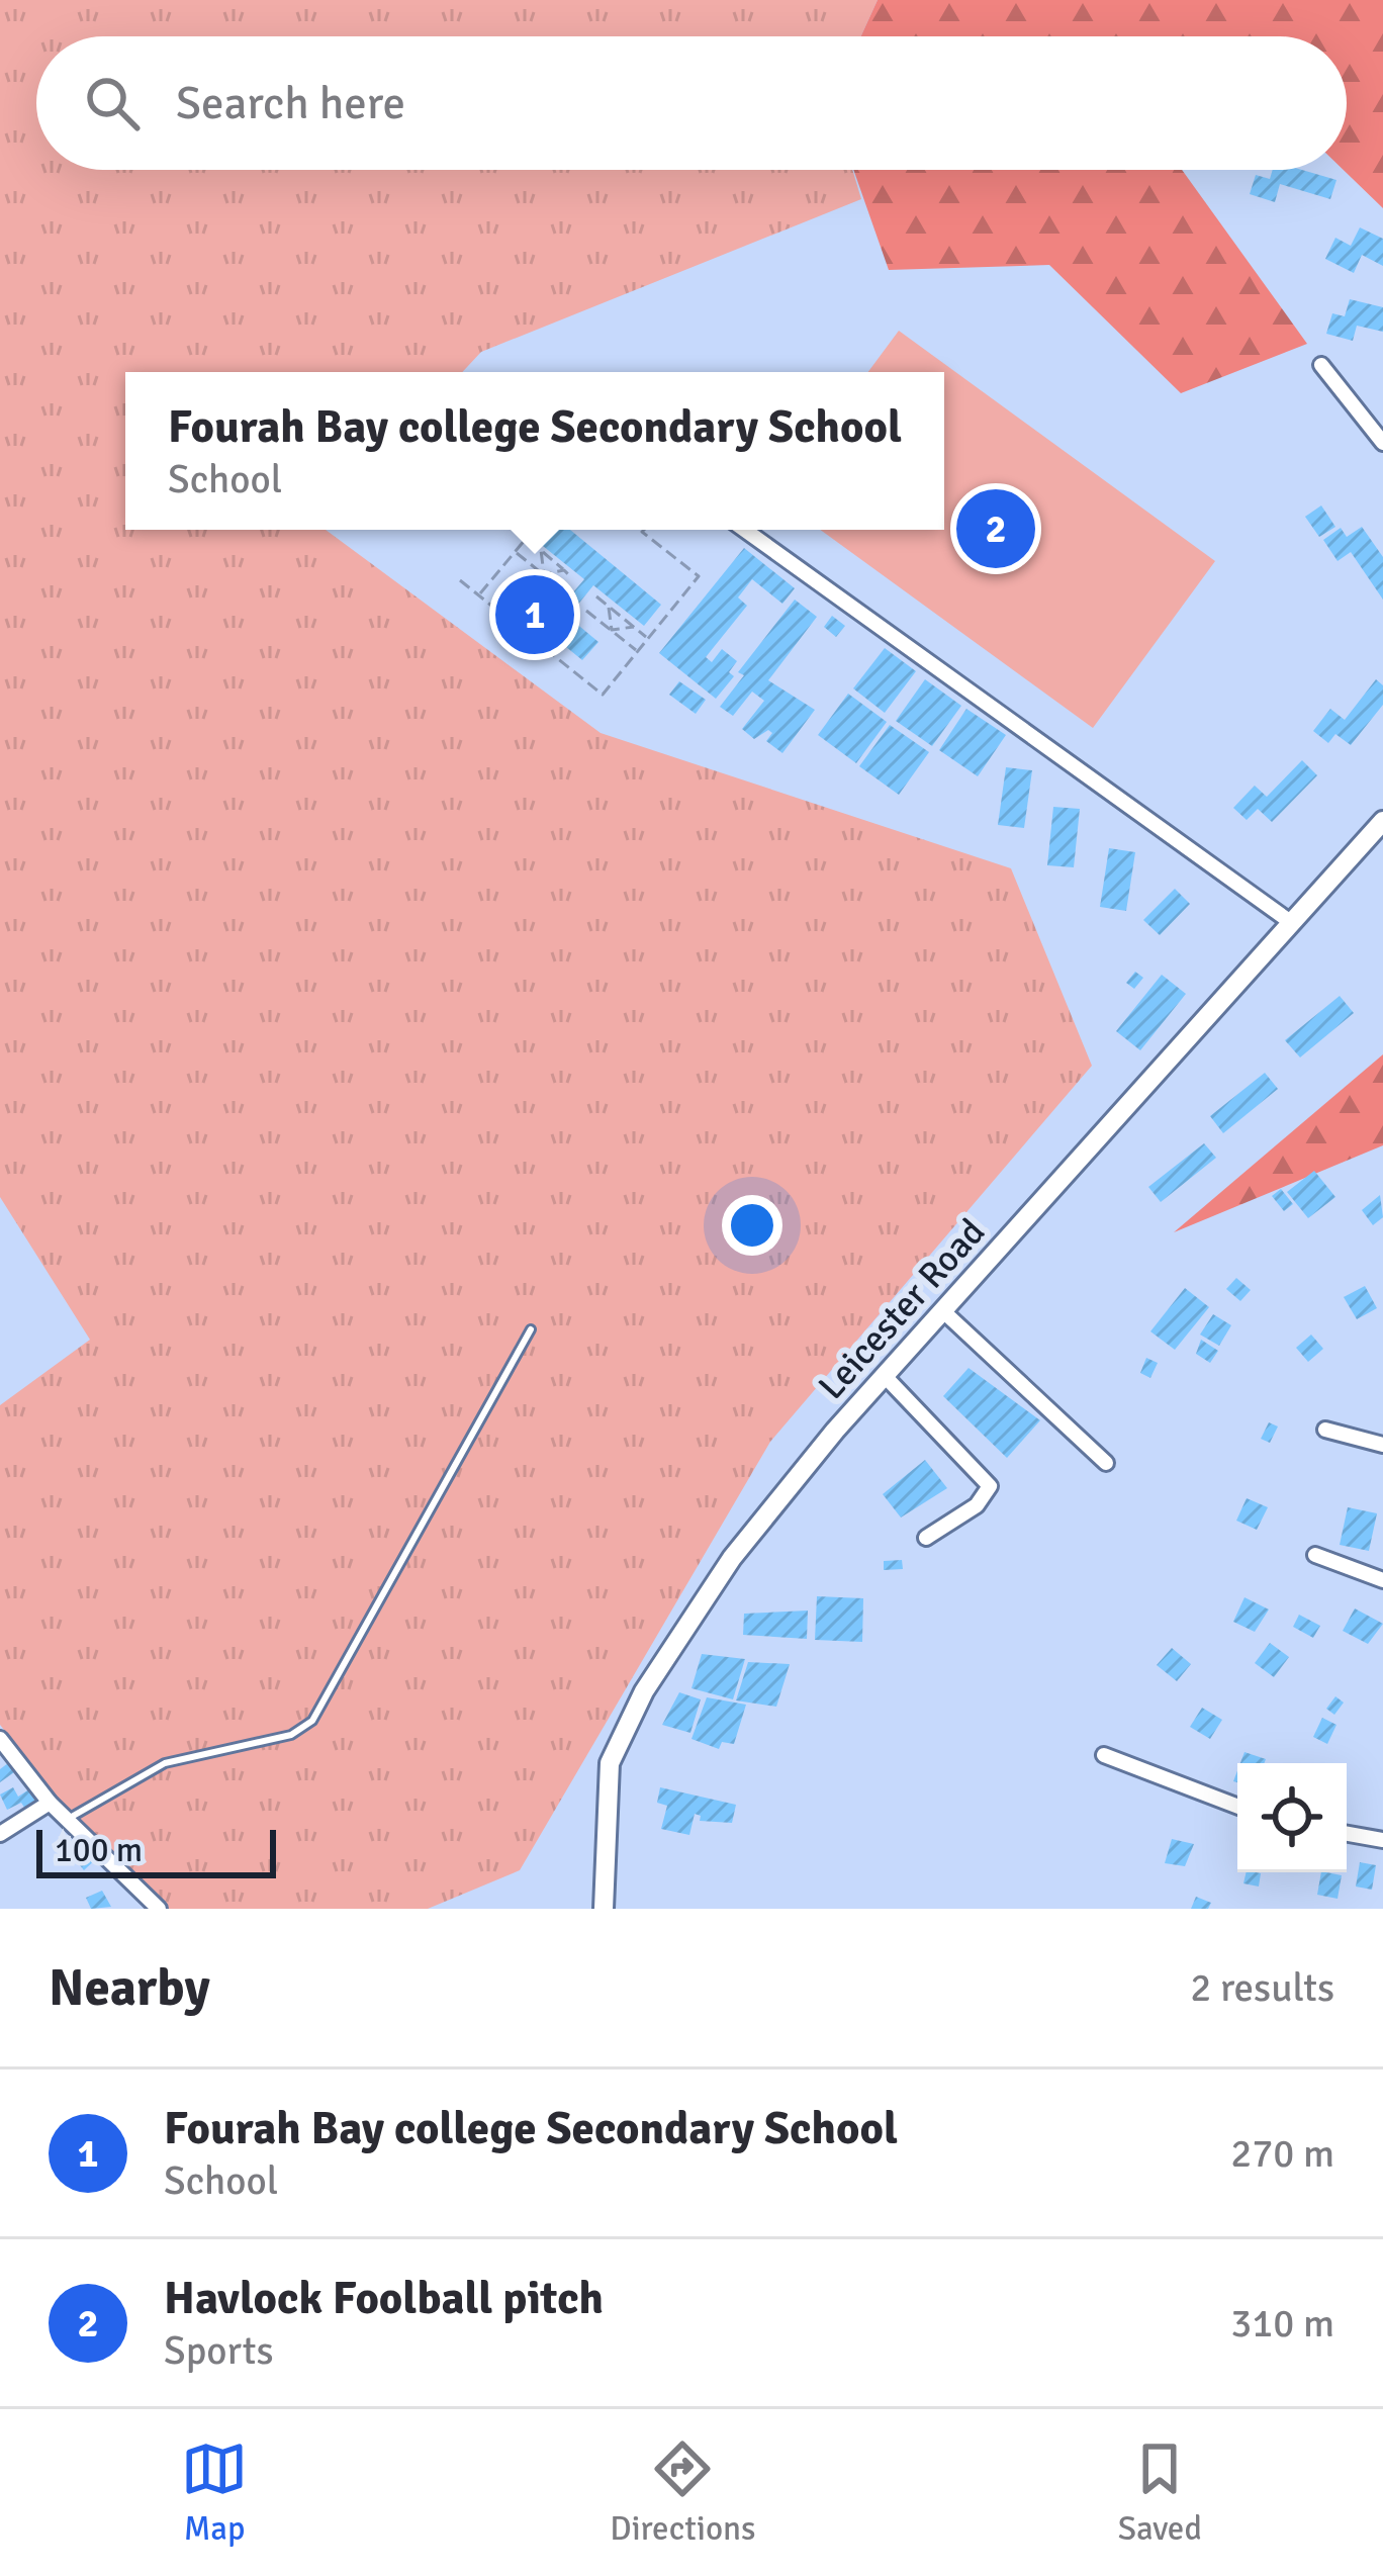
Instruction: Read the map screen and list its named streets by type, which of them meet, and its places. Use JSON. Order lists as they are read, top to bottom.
{
  "streets": {
    "street": ["Leicester Road"]
  },
  "scale_bar": "100 m",
  "page": {
    "search": "Search here",
    "popup": ["Fourah Bay college Secondary School", "School"],
    "pins": ["2", "1"],
    "scale": "100 m",
    "heading": ["Nearby", "2 results"],
    "list": [
      {
        "mark": "1",
        "name": "Fourah Bay college Secondary School",
        "note": "School",
        "value": "270 m"
      },
      {
        "mark": "2",
        "name": "Havlock Foolball pitch",
        "note": "Sports",
        "value": "310 m"
      }
    ],
    "nav": ["Map", "Directions", "Saved"]
  }
}
